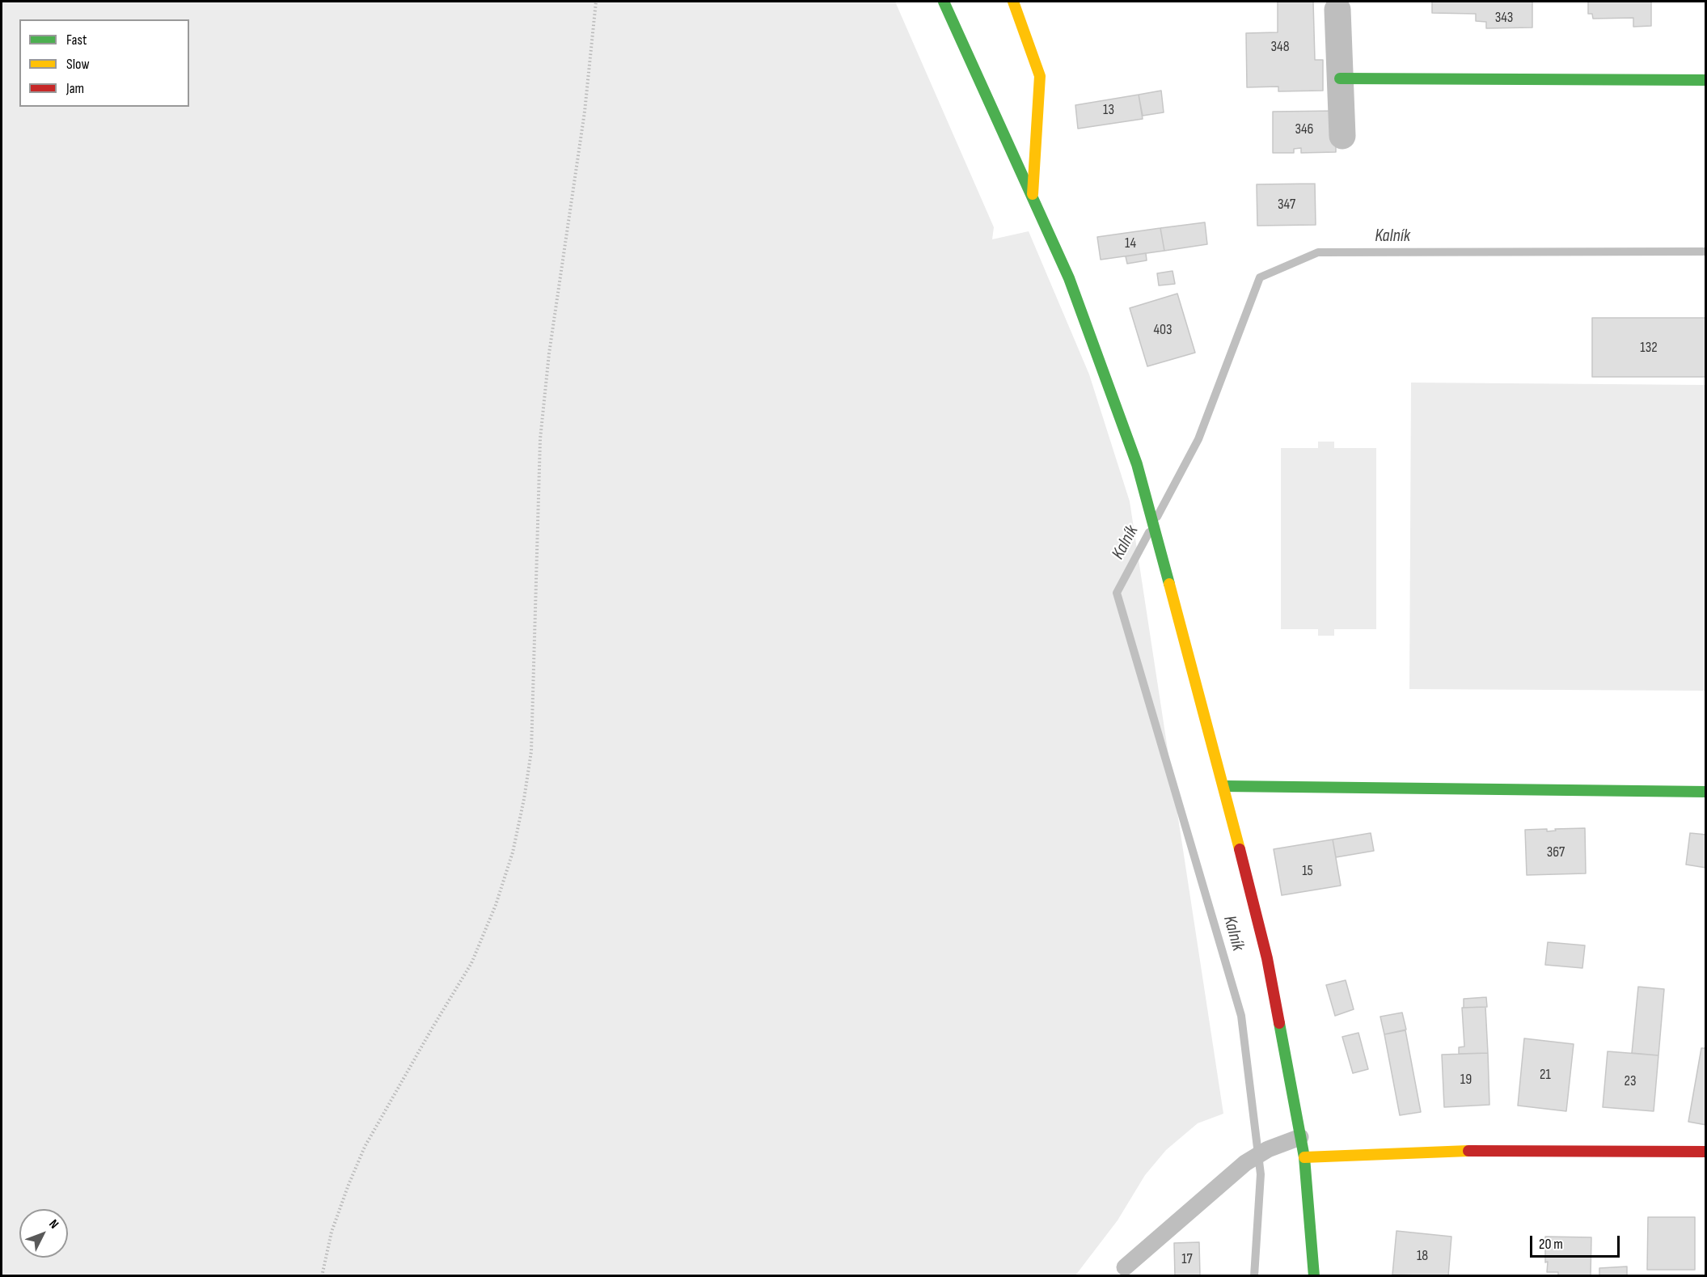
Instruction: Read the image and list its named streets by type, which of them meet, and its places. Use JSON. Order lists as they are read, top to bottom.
{
  "water": ["Kalník"],
  "house_numbers": [
    "343",
    "348",
    "13",
    "346",
    "347",
    "14",
    "403",
    "132",
    "367",
    "15",
    "21",
    "19",
    "23",
    "18",
    "17"
  ],
  "legend": ["Fast", "Slow", "Jam"],
  "scale_bar": "20 m",
  "north": "top right"
}
